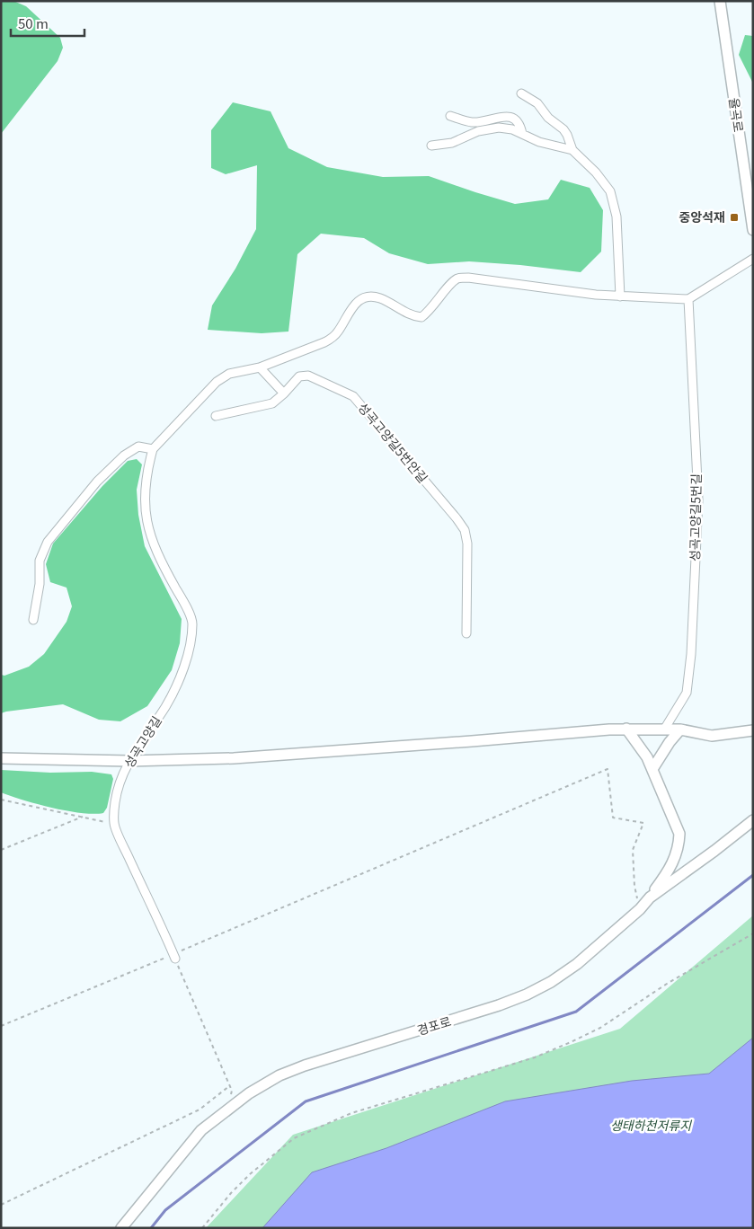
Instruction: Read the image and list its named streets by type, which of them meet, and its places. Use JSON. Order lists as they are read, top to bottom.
{
  "streets": {
    "street": [
      "율곡로",
      "성곡고양길5번안길",
      "성곡고양길5번길",
      "성곡고양길",
      "경포로"
    ]
  },
  "parks": ["생태하천저류지"],
  "places": {
    "transit": ["중앙석재"]
  },
  "scale_bar": "50 m"
}
